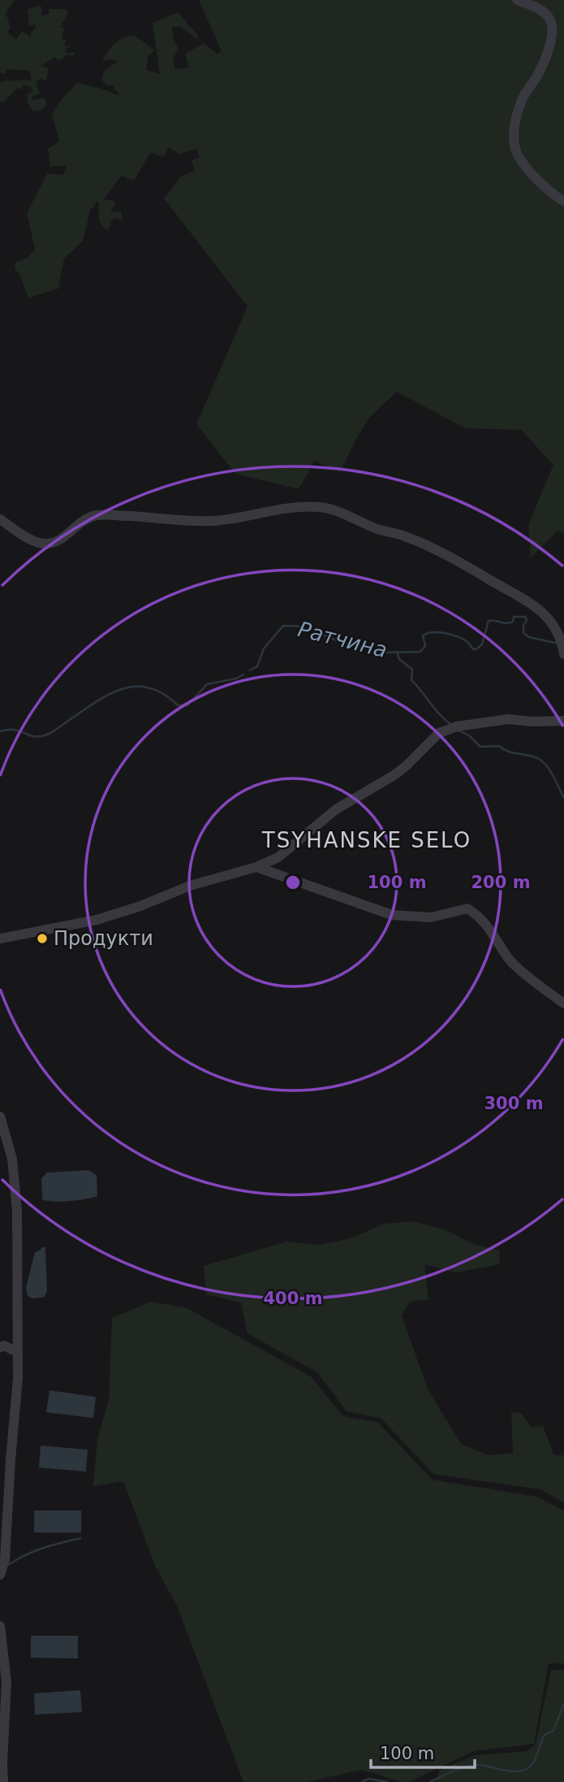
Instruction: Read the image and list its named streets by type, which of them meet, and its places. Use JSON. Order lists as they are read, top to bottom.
{
  "districts": ["TSYHANSKE SELO"],
  "water": ["Ратчина"],
  "places": ["Продукти"],
  "scale_bar": "100 m",
  "rings": [
    "100 m",
    "200 m",
    "300 m",
    "400 m"
  ]
}
